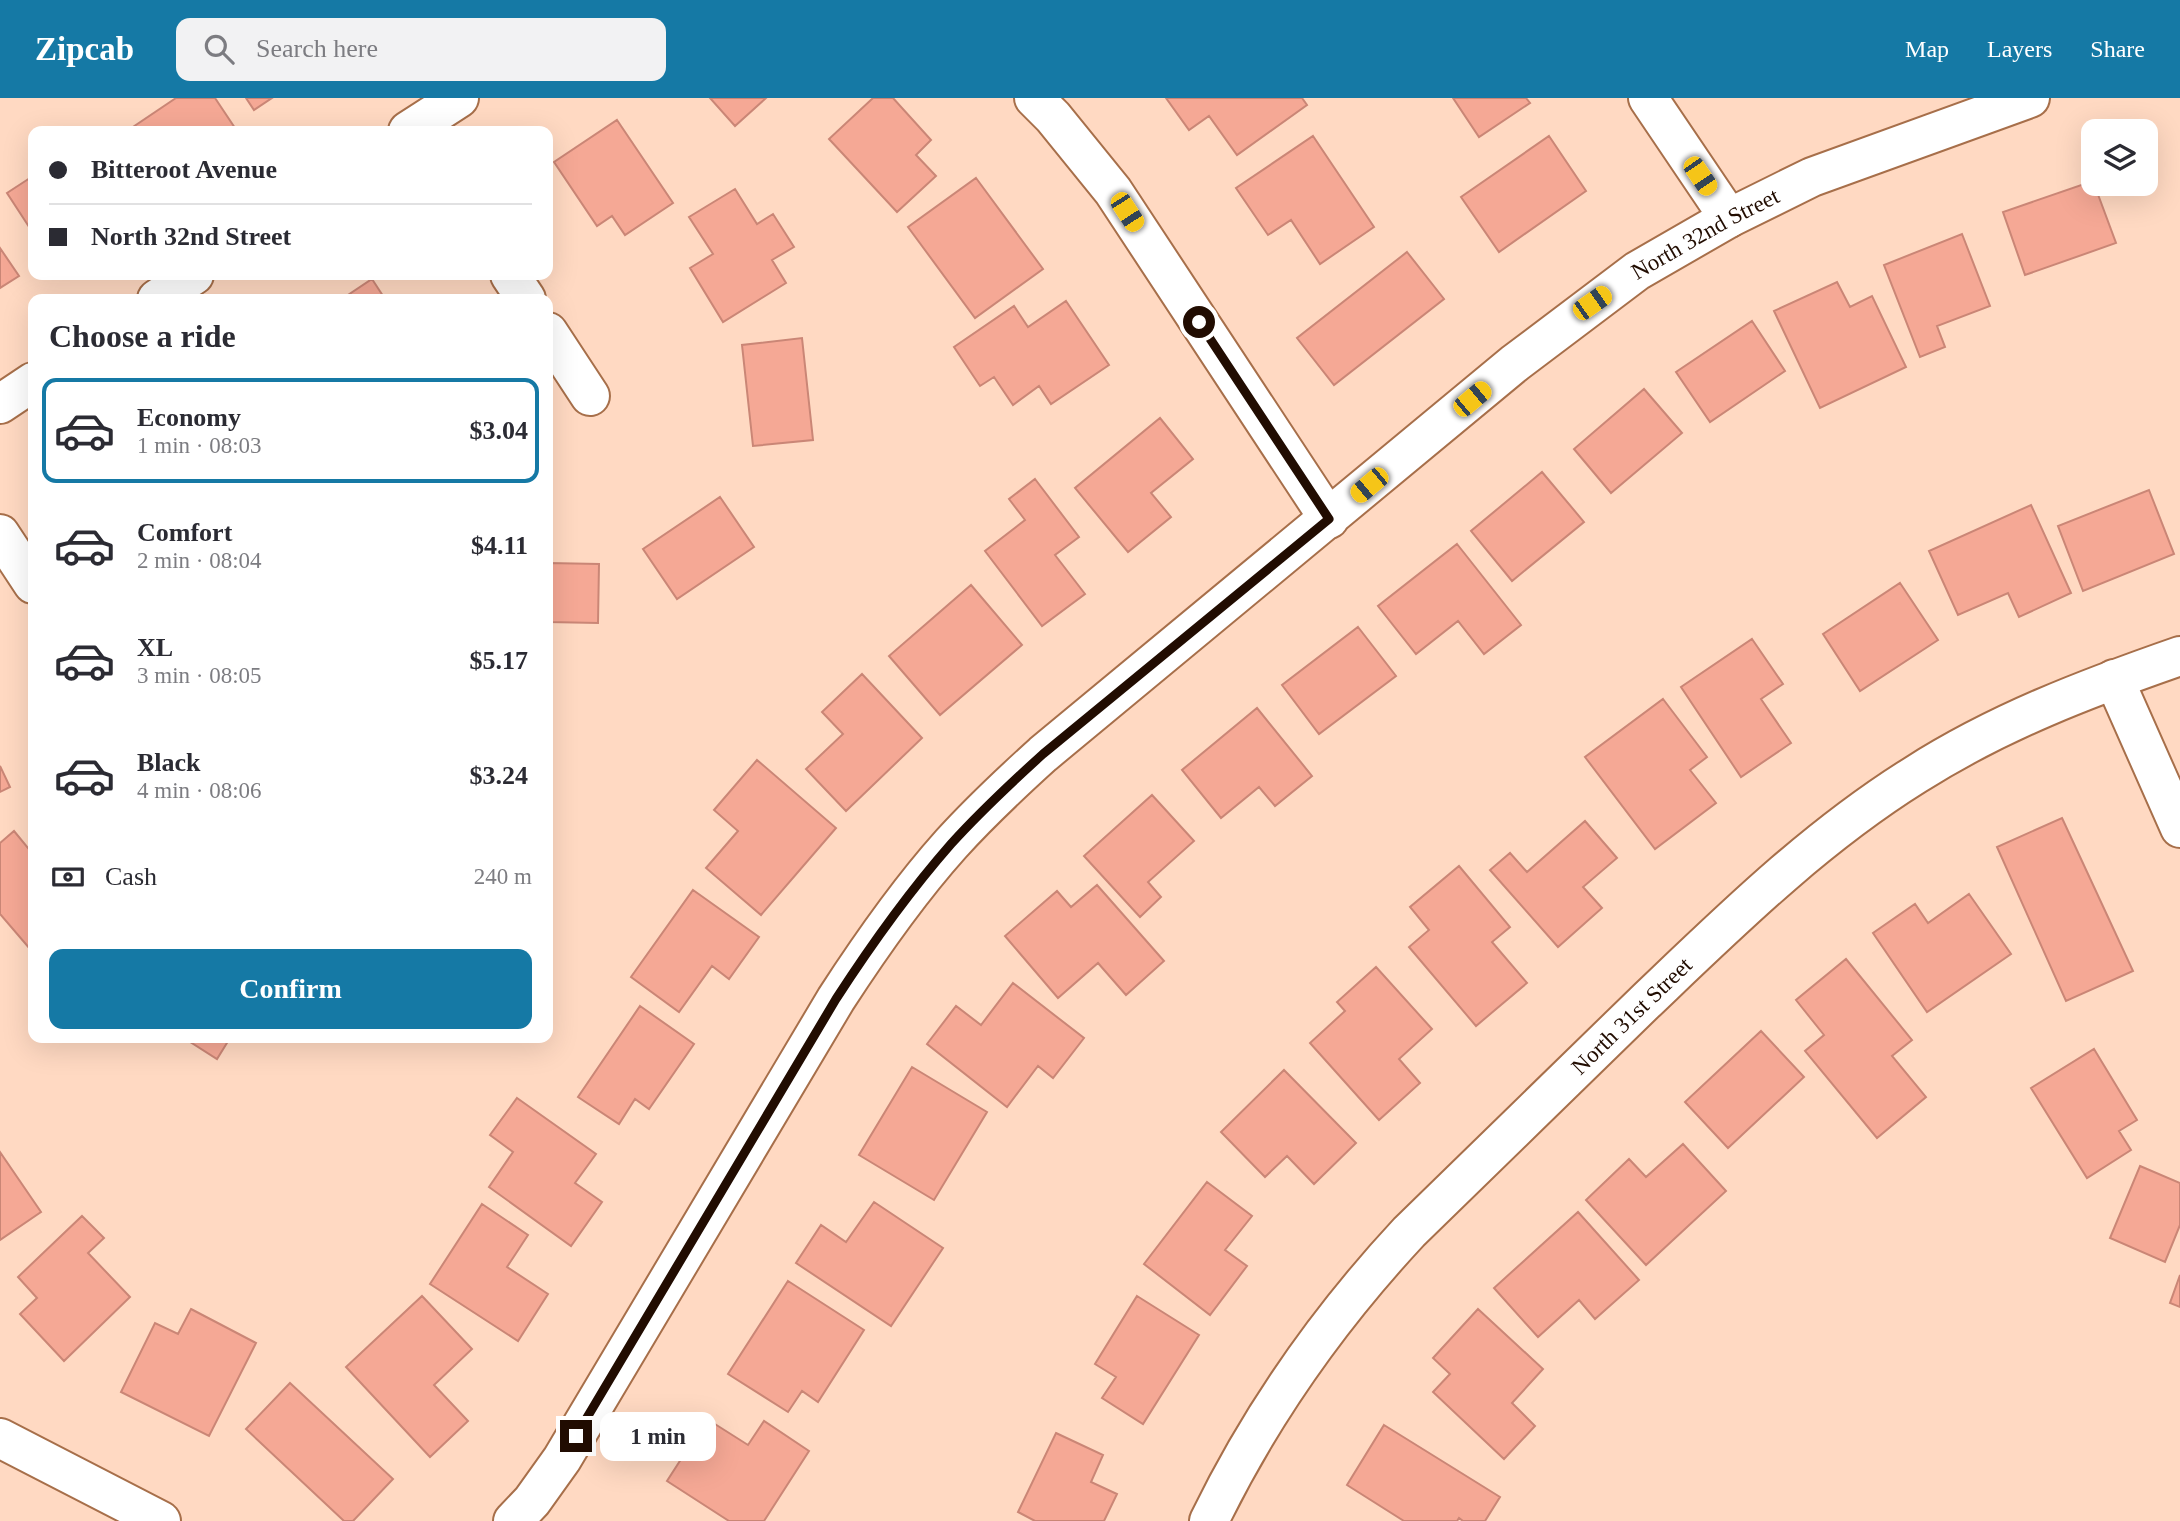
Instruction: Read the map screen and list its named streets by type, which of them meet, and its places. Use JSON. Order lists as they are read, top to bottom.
{
  "streets": {
    "street": ["North 32nd Street", "North 31st Street"]
  },
  "page": {
    "header": "Zipcab",
    "search": "Search here",
    "nav": ["Map", "Layers", "Share"],
    "banner": ["Bitteroot Avenue", "North 32nd Street"],
    "heading": "Choose a ride",
    "list": [
      {
        "name": "Economy",
        "note": "1 min · 08:03",
        "value": "$3.04"
      },
      {
        "name": "Comfort",
        "note": "2 min · 08:04",
        "value": "$4.11"
      },
      {
        "name": "XL",
        "note": "3 min · 08:05",
        "value": "$5.17"
      },
      {
        "name": "Black",
        "note": "4 min · 08:06",
        "value": "$3.24"
      }
    ],
    "pay": ["Cash", "240 m"],
    "buttons": "Confirm",
    "bubble": "1 min"
  }
}
